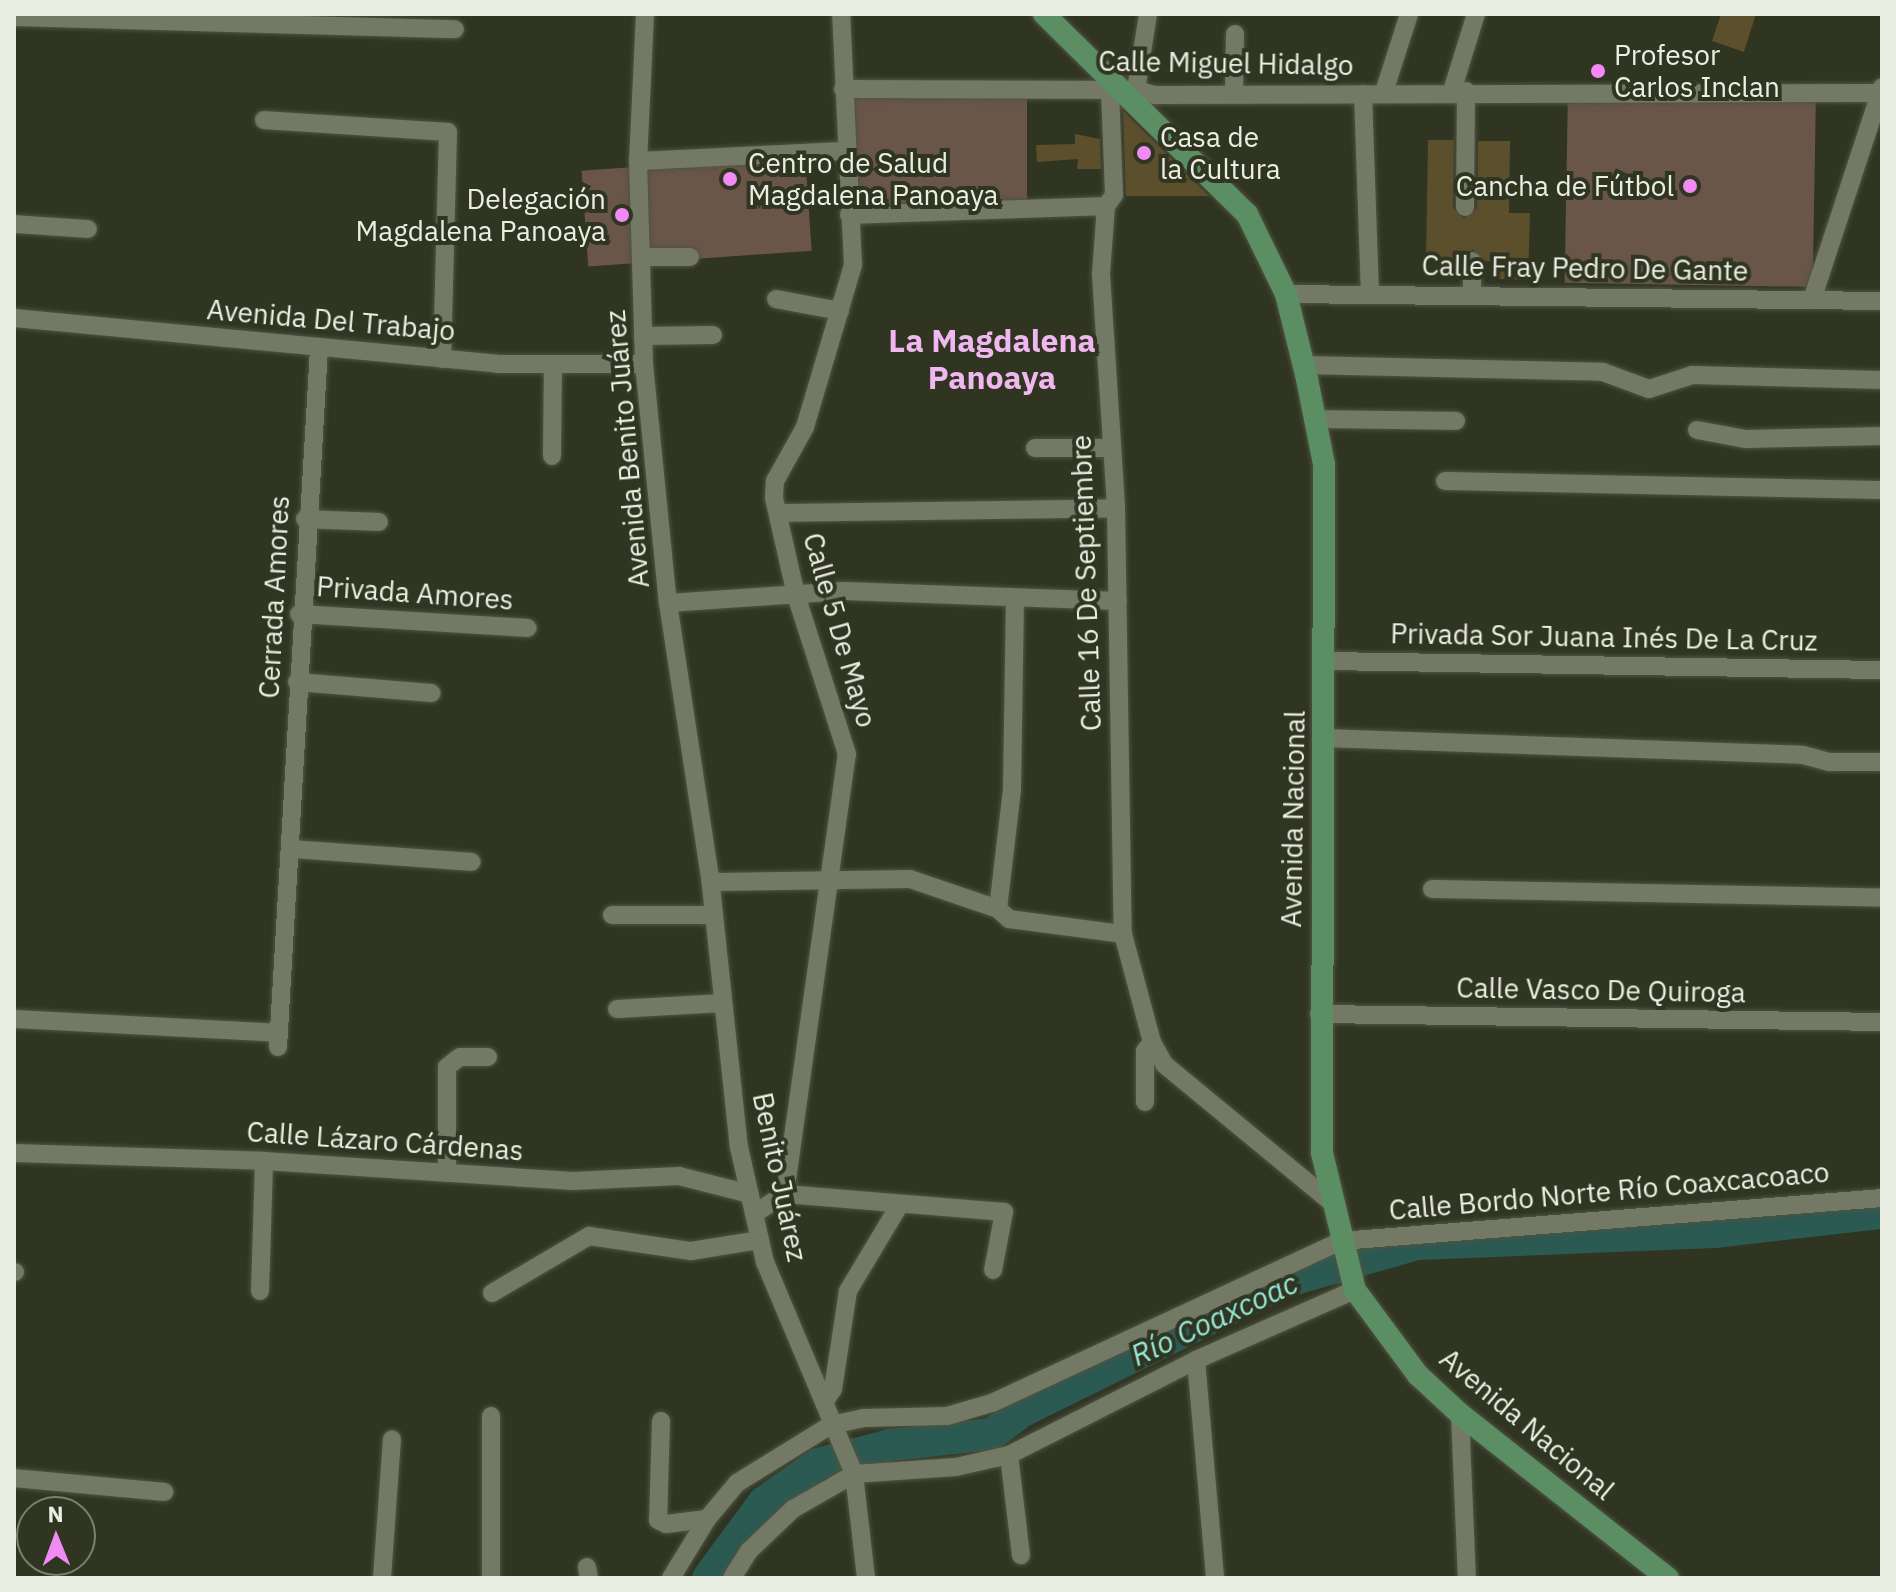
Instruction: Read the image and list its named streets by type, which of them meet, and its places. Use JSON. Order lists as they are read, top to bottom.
{
  "streets": {
    "main road": ["Avenida Nacional"],
    "street": [
      "Calle Miguel Hidalgo",
      "Calle Fray Pedro De Gante",
      "Avenida Del Trabajo",
      "Avenida Benito Juárez",
      "Calle 16 De Septiembre",
      "Privada Amores",
      "Cerrada Amores",
      "Calle 5 De Mayo",
      "Privada Sor Juana Inés De La Cruz",
      "Calle Vasco De Quiroga",
      "Calle Lázaro Cárdenas",
      "Benito Juárez",
      "Calle Bordo Norte Río Coaxcacoaco"
    ]
  },
  "crossings": [
    ["Calle Miguel Hidalgo", "Calle 16 De Septiembre"],
    ["Calle Miguel Hidalgo", "Avenida Nacional"],
    ["Calle Fray Pedro De Gante", "Avenida Nacional"],
    ["Avenida Del Trabajo", "Avenida Benito Juárez"],
    ["Avenida Del Trabajo", "Cerrada Amores"],
    ["Avenida Benito Juárez", "Benito Juárez"],
    ["Calle 16 De Septiembre", "Avenida Nacional"],
    ["Privada Amores", "Cerrada Amores"],
    ["Privada Sor Juana Inés De La Cruz", "Avenida Nacional"],
    ["Avenida Nacional", "Calle Vasco De Quiroga"],
    ["Avenida Nacional", "Calle Bordo Norte Río Coaxcacoaco"],
    ["Calle Lázaro Cárdenas", "Benito Juárez"],
    ["Benito Juárez", "Calle Bordo Norte Río Coaxcacoaco"]
  ],
  "districts": ["La Magdalena Panoaya"],
  "water": ["Río Coaxcoac"],
  "places": [
    "Profesor Carlos Inclan",
    "Casa de la Cultura",
    "Centro de Salud Magdalena Panoaya",
    "Cancha de Fútbol",
    "Delegación Magdalena Panoaya"
  ],
  "north": "top"
}
